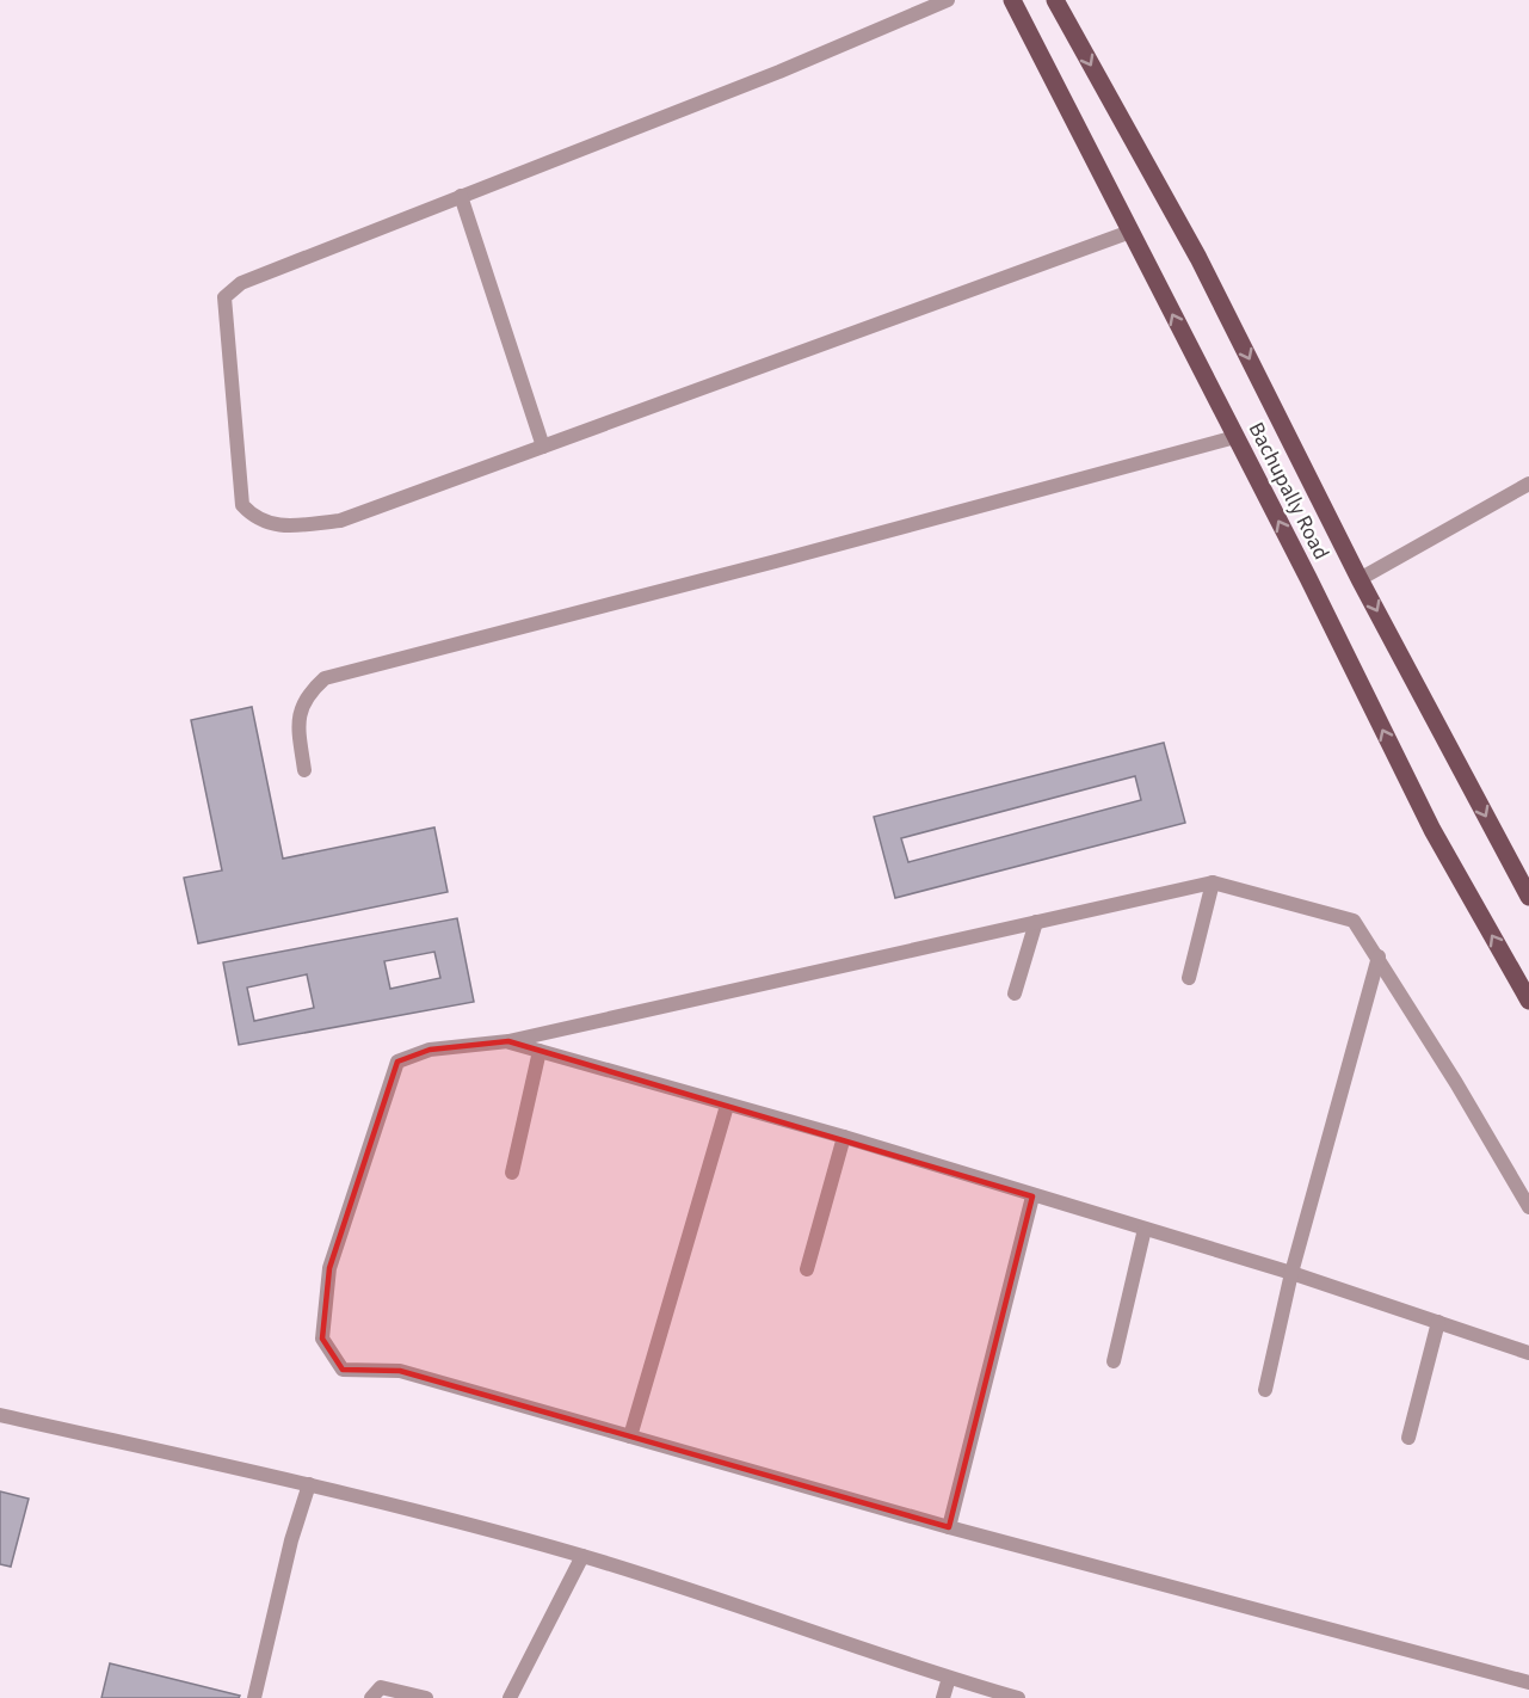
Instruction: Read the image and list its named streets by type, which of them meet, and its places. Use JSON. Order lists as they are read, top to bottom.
{
  "streets": {
    "main road": ["Bachupally Road"]
  }
}
